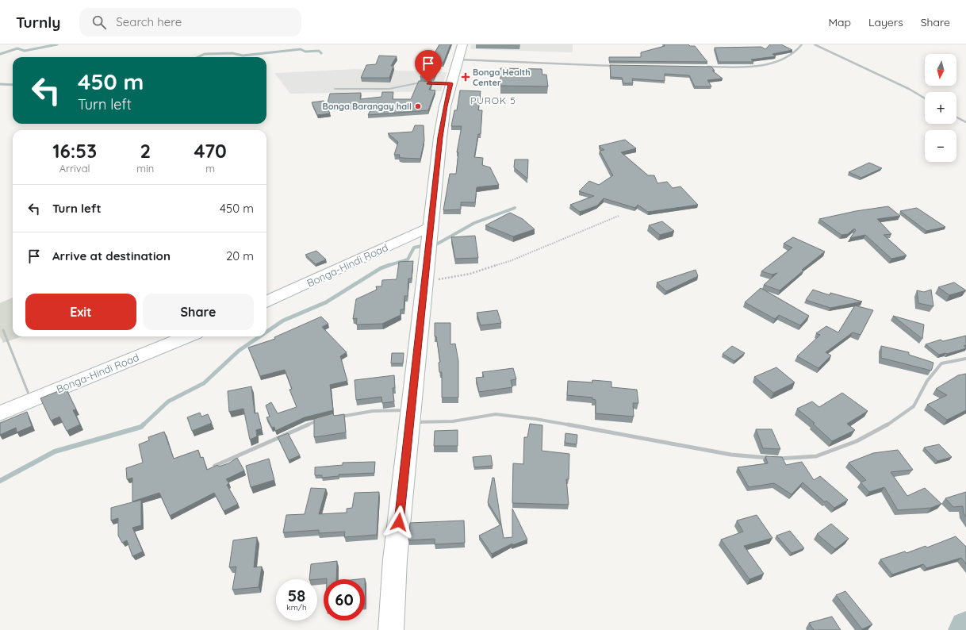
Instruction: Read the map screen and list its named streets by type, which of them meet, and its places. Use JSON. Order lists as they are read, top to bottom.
{
  "streets": {
    "main road": ["Bonga-Hindi Road"]
  },
  "districts": ["PUROK 5"],
  "places": {
    "health": ["Bonga Health Center"],
    "other": ["Bonga Barangay hall"]
  },
  "north": "bottom",
  "page": {
    "header": "Turnly",
    "search": "Search here",
    "nav": ["Map", "Layers", "Share"],
    "map_buttons": ["+", "−"],
    "turn": ["450 m", "Turn left"],
    "eta": [
      "16:53",
      "Arrival",
      "2",
      "min",
      "470",
      "m"
    ],
    "list": [
      {
        "name": "Turn left",
        "value": "450 m"
      },
      {
        "name": "Arrive at destination",
        "value": "20 m"
      }
    ],
    "buttons": ["Exit", "Share"],
    "speed": "58 km/h",
    "limit": "60"
  }
}
